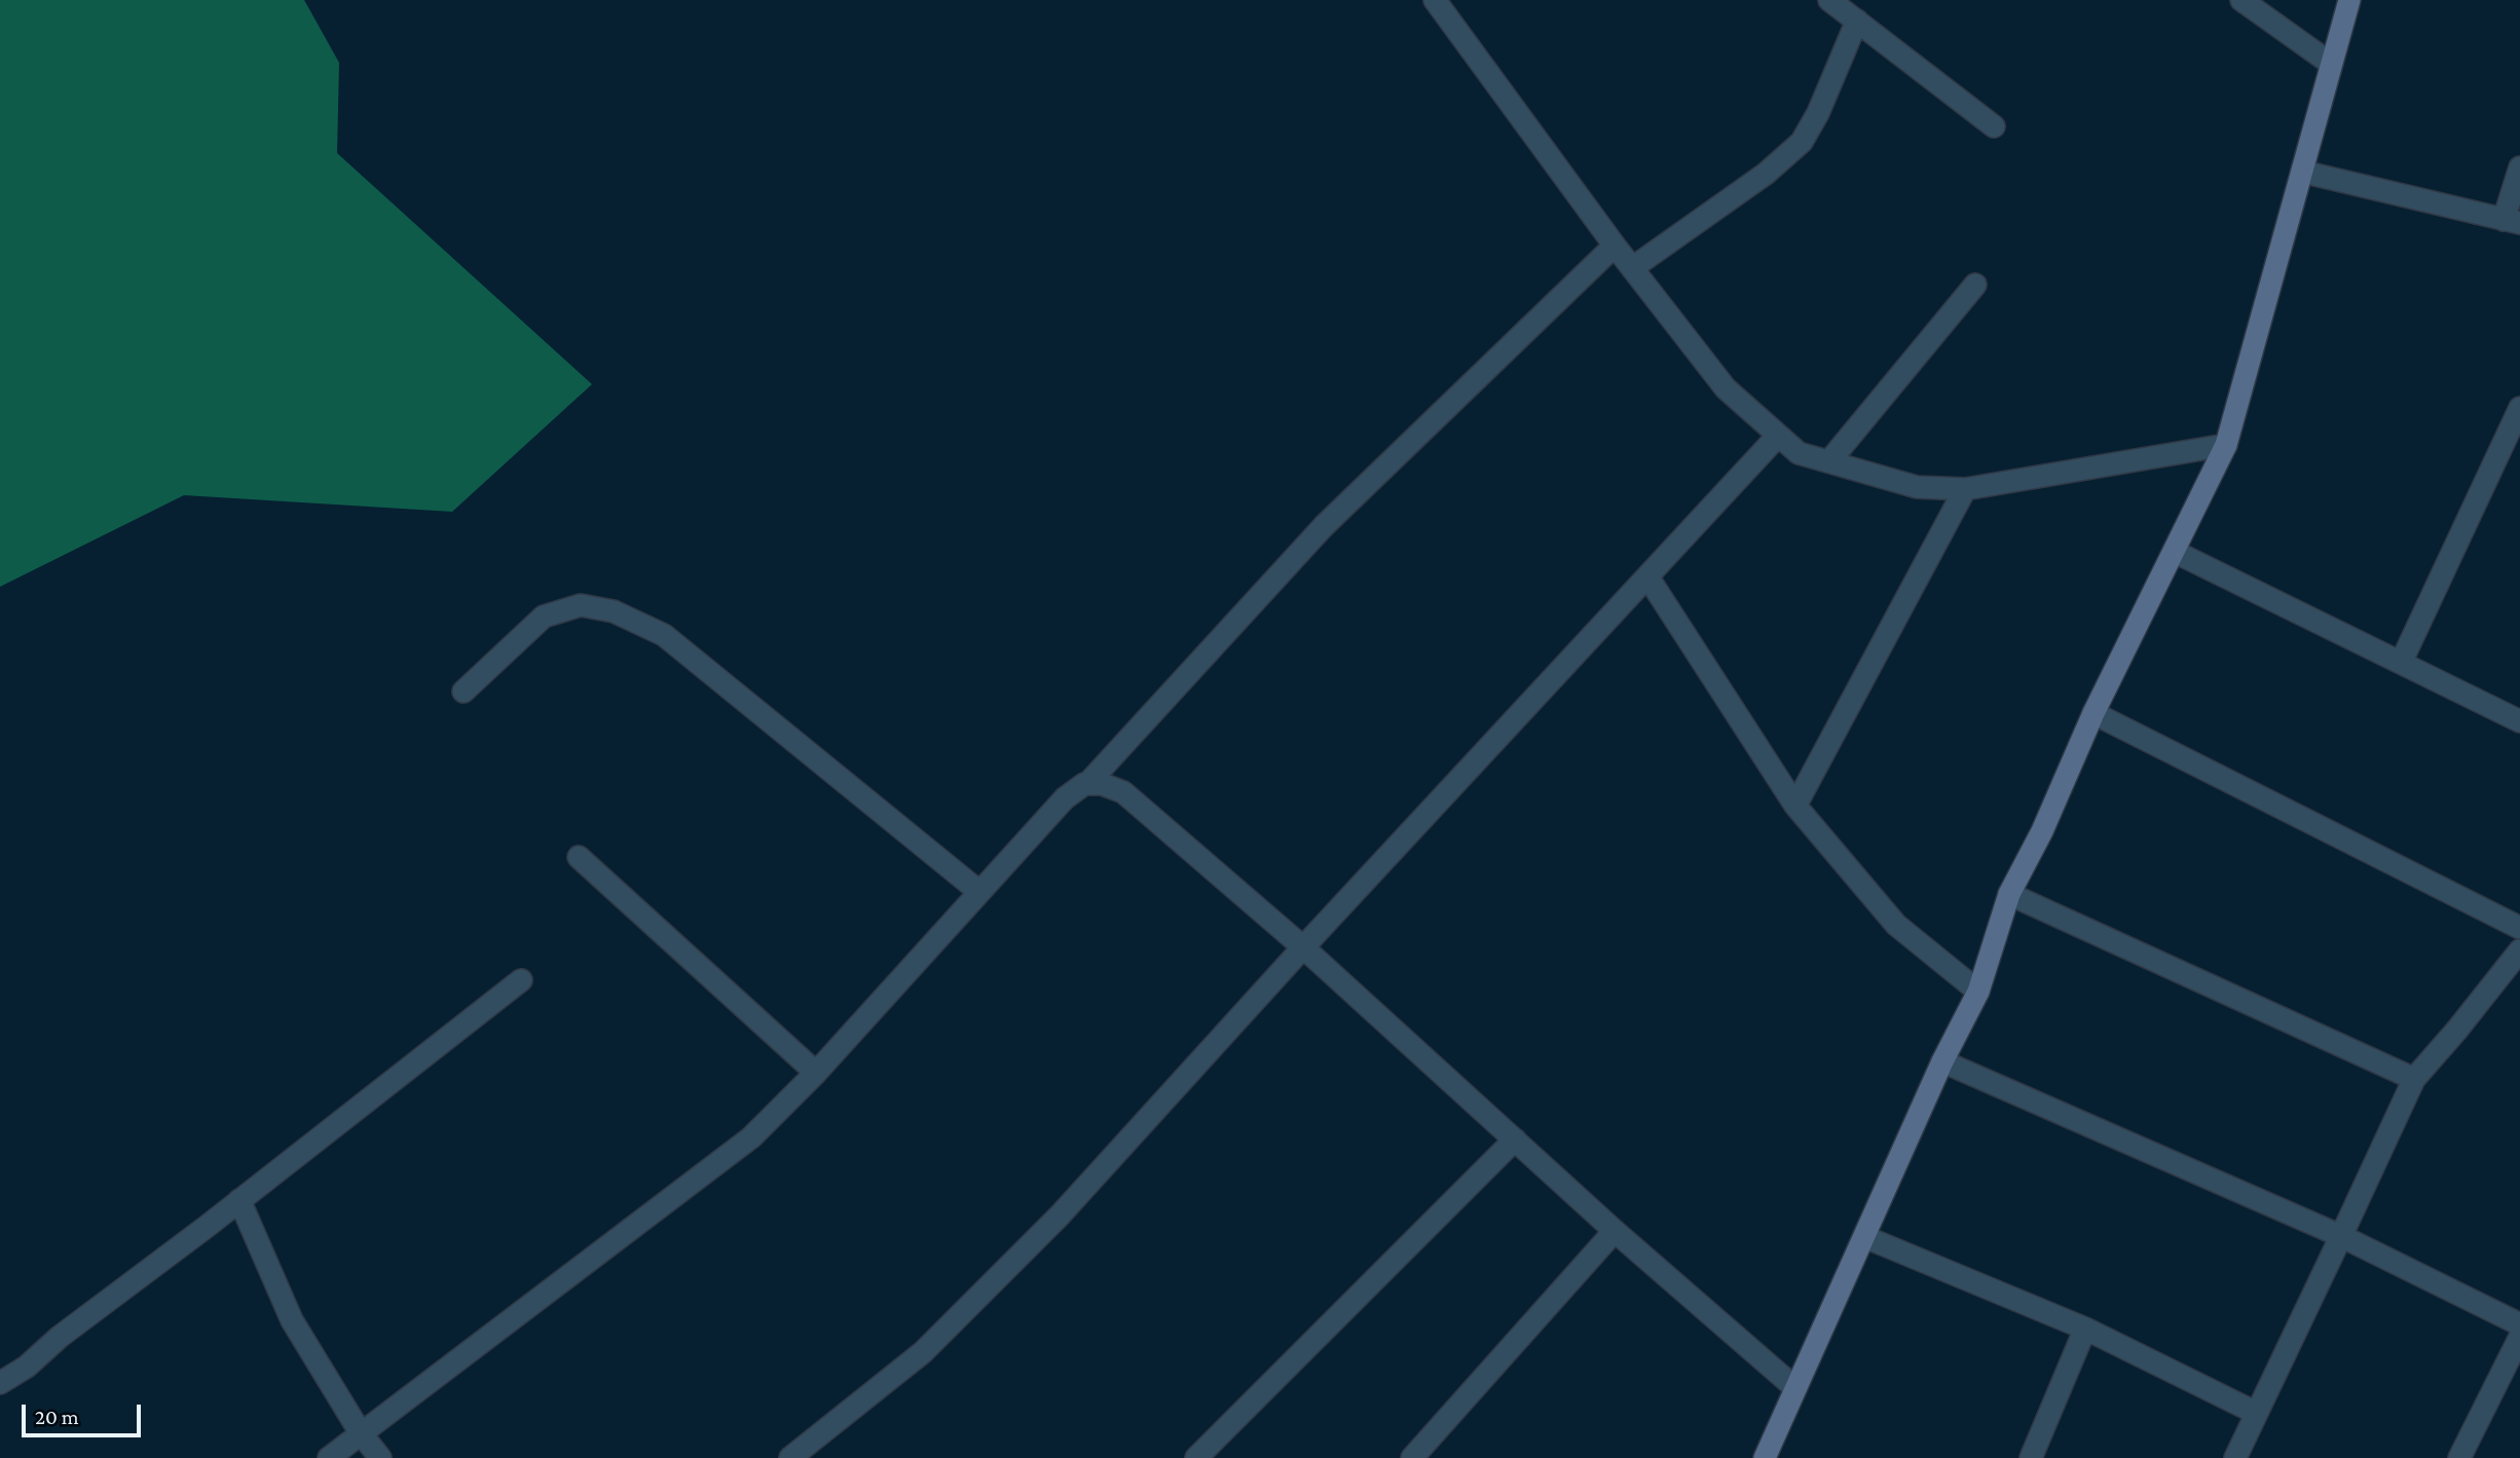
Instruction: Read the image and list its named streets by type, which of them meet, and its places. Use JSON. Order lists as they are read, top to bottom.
{
  "scale_bar": "20 m"
}
